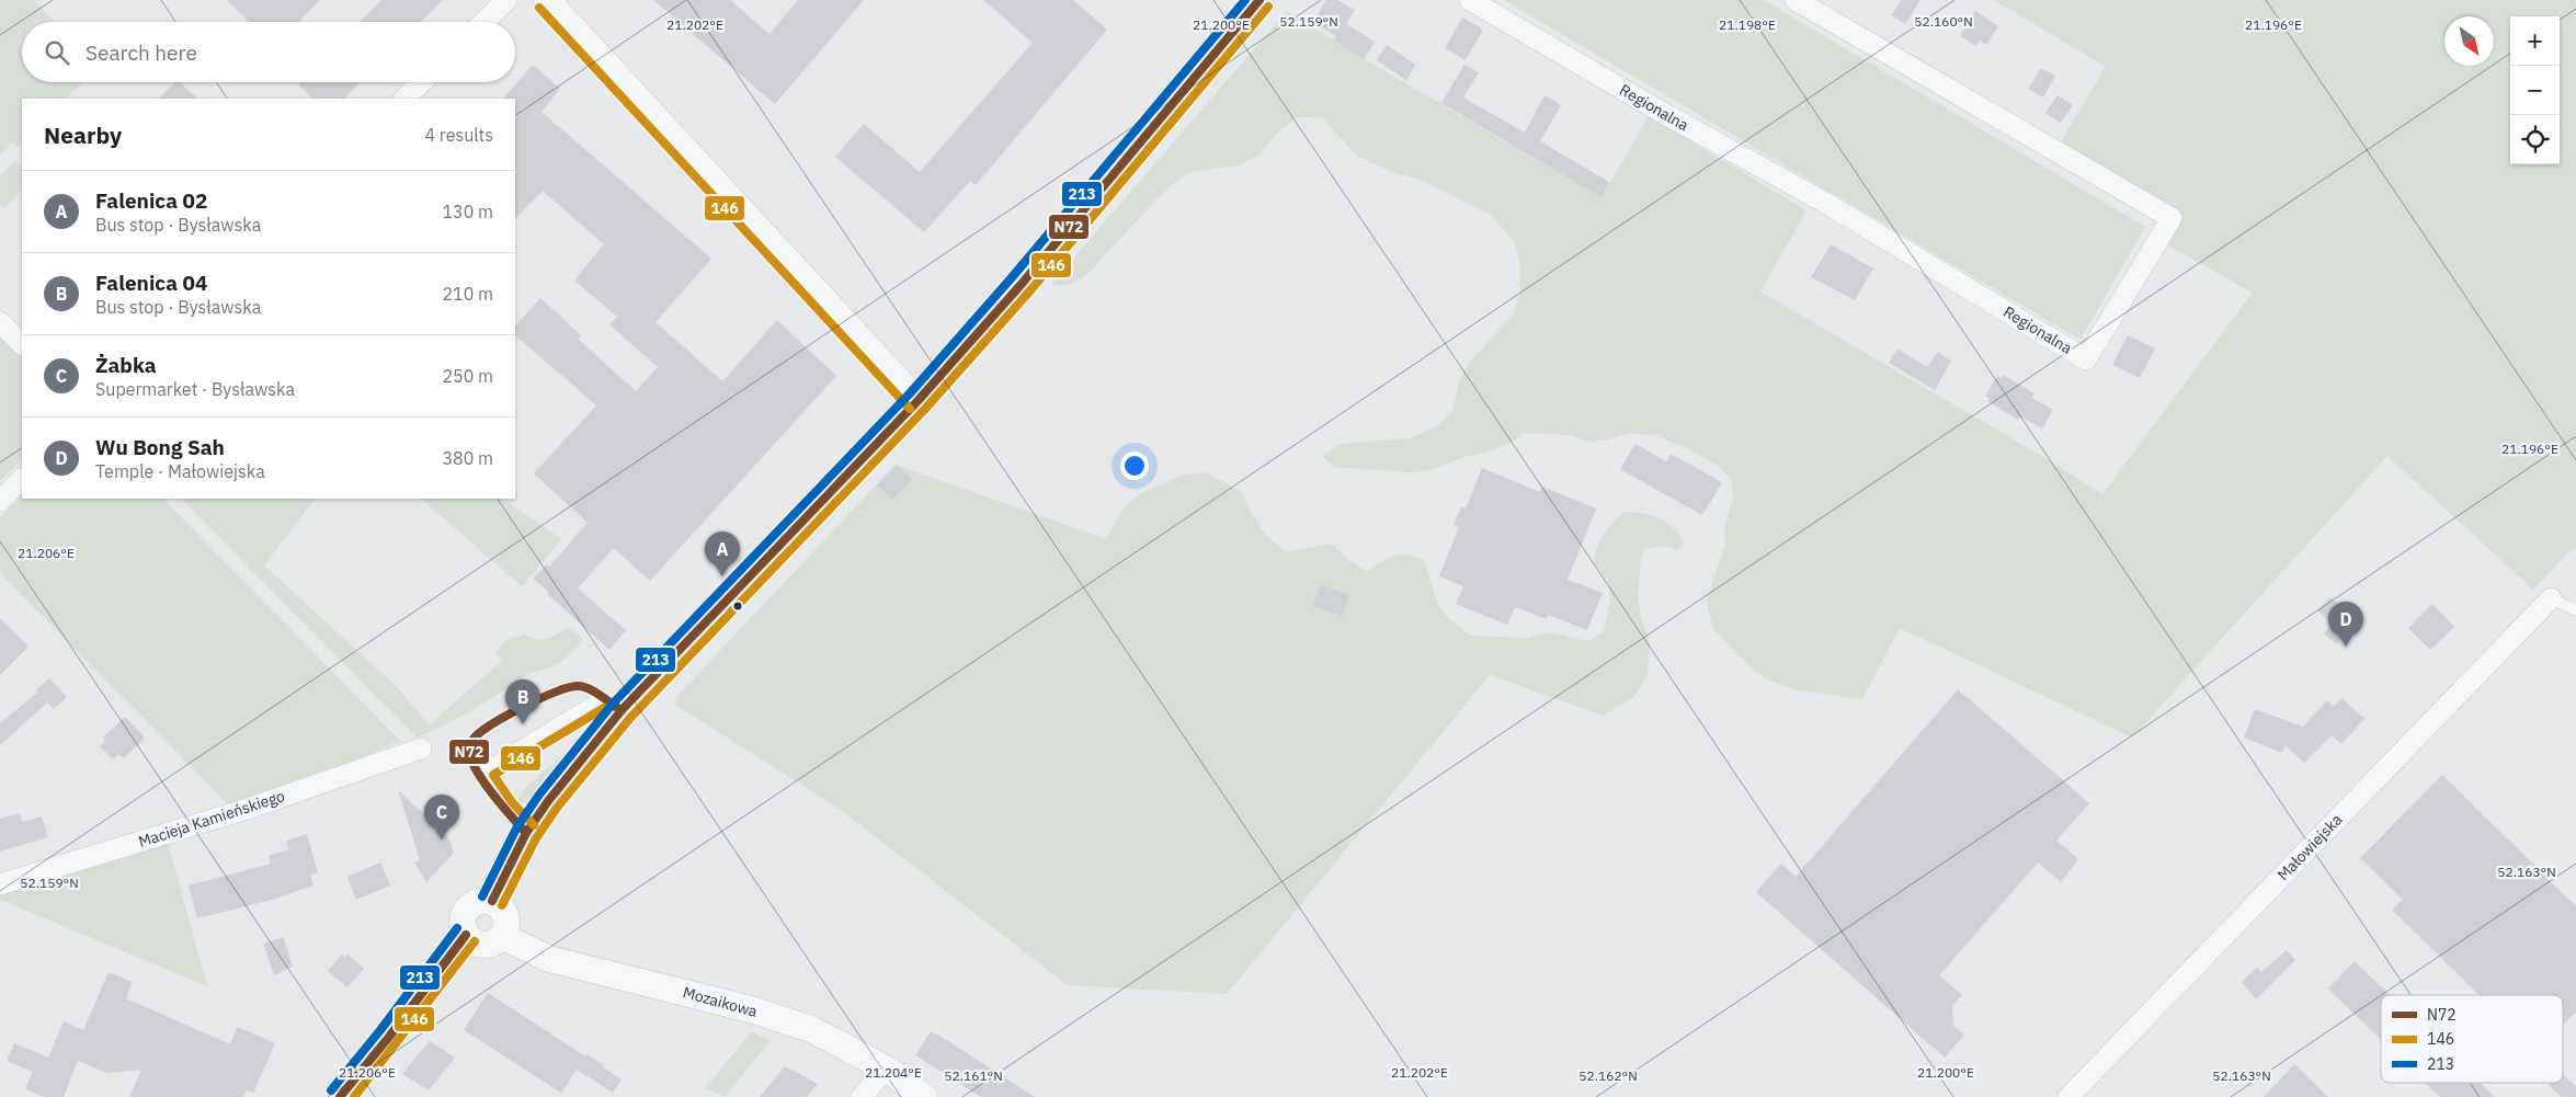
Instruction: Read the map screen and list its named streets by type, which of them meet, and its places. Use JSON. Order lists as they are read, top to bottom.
{
  "streets": {
    "street": [
      "Regionalna",
      "Macieja Kamieńskiego",
      "Małowiejska",
      "Mozaikowa"
    ]
  },
  "lines": ["transit line N72", "transit line 213", "transit line 146"],
  "legend": ["N72", "146", "213"],
  "north": "bottom right",
  "page": {
    "map_buttons": ["+", "−"],
    "search": "Search here",
    "heading": ["Nearby", "4 results"],
    "list": [
      {
        "mark": "A",
        "name": "Falenica 02",
        "note": "Bus stop · Bysławska",
        "value": "130 m"
      },
      {
        "mark": "B",
        "name": "Falenica 04",
        "note": "Bus stop · Bysławska",
        "value": "210 m"
      },
      {
        "mark": "C",
        "name": "Żabka",
        "note": "Supermarket · Bysławska",
        "value": "250 m"
      },
      {
        "mark": "D",
        "name": "Wu Bong Sah",
        "note": "Temple · Małowiejska",
        "value": "380 m"
      }
    ],
    "pins": [
      "A",
      "D",
      "B",
      "C"
    ]
  },
  "coordinates": [
    "52.159°N",
    "52.160°N",
    "21.202°E",
    "21.200°E",
    "21.198°E",
    "21.196°E",
    "21.206°E",
    "52.163°N",
    "21.204°E",
    "52.161°N",
    "52.162°N"
  ]
}
